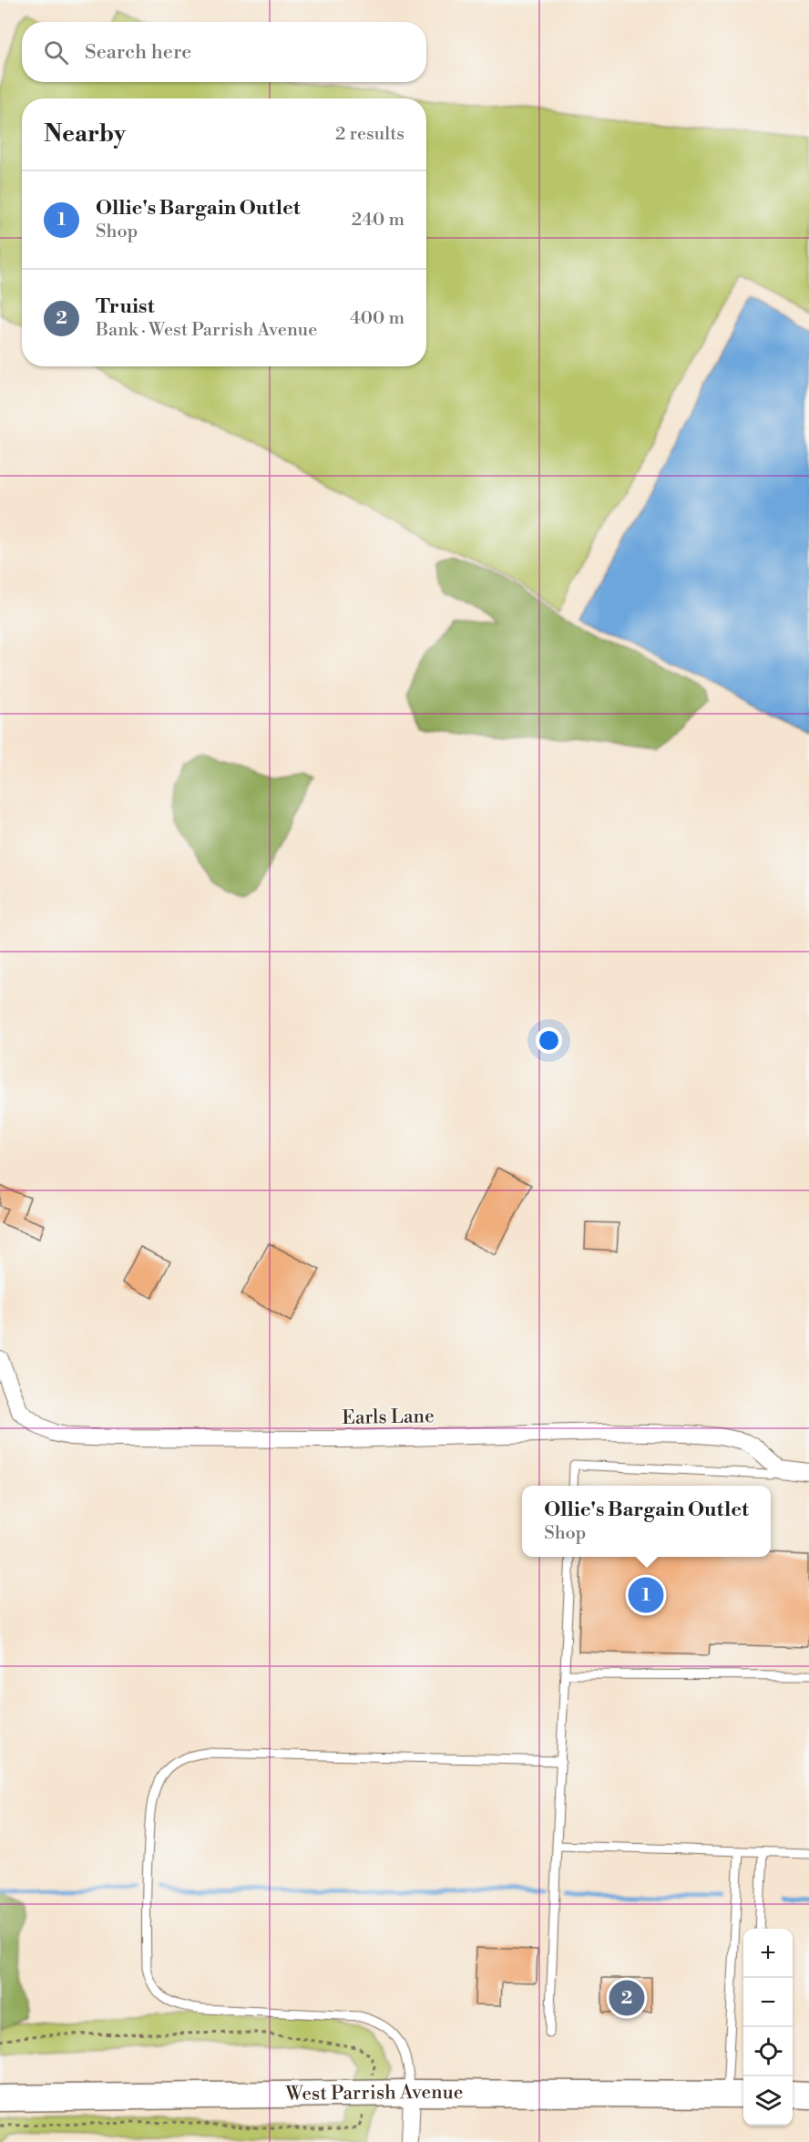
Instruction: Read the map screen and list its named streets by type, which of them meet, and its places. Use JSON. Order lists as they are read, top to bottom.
{
  "streets": {
    "main road": ["West Parrish Avenue"],
    "street": ["Earls Lane"]
  },
  "page": {
    "search": "Search here",
    "heading": ["Nearby", "2 results"],
    "list": [
      {
        "mark": "1",
        "name": "Ollie's Bargain Outlet",
        "note": "Shop",
        "value": "240 m"
      },
      {
        "mark": "2",
        "name": "Truist",
        "note": "Bank · West Parrish Avenue",
        "value": "400 m"
      }
    ],
    "popup": ["Ollie's Bargain Outlet", "Shop"],
    "pins": ["1", "2"],
    "map_buttons": ["+", "−"]
  }
}
